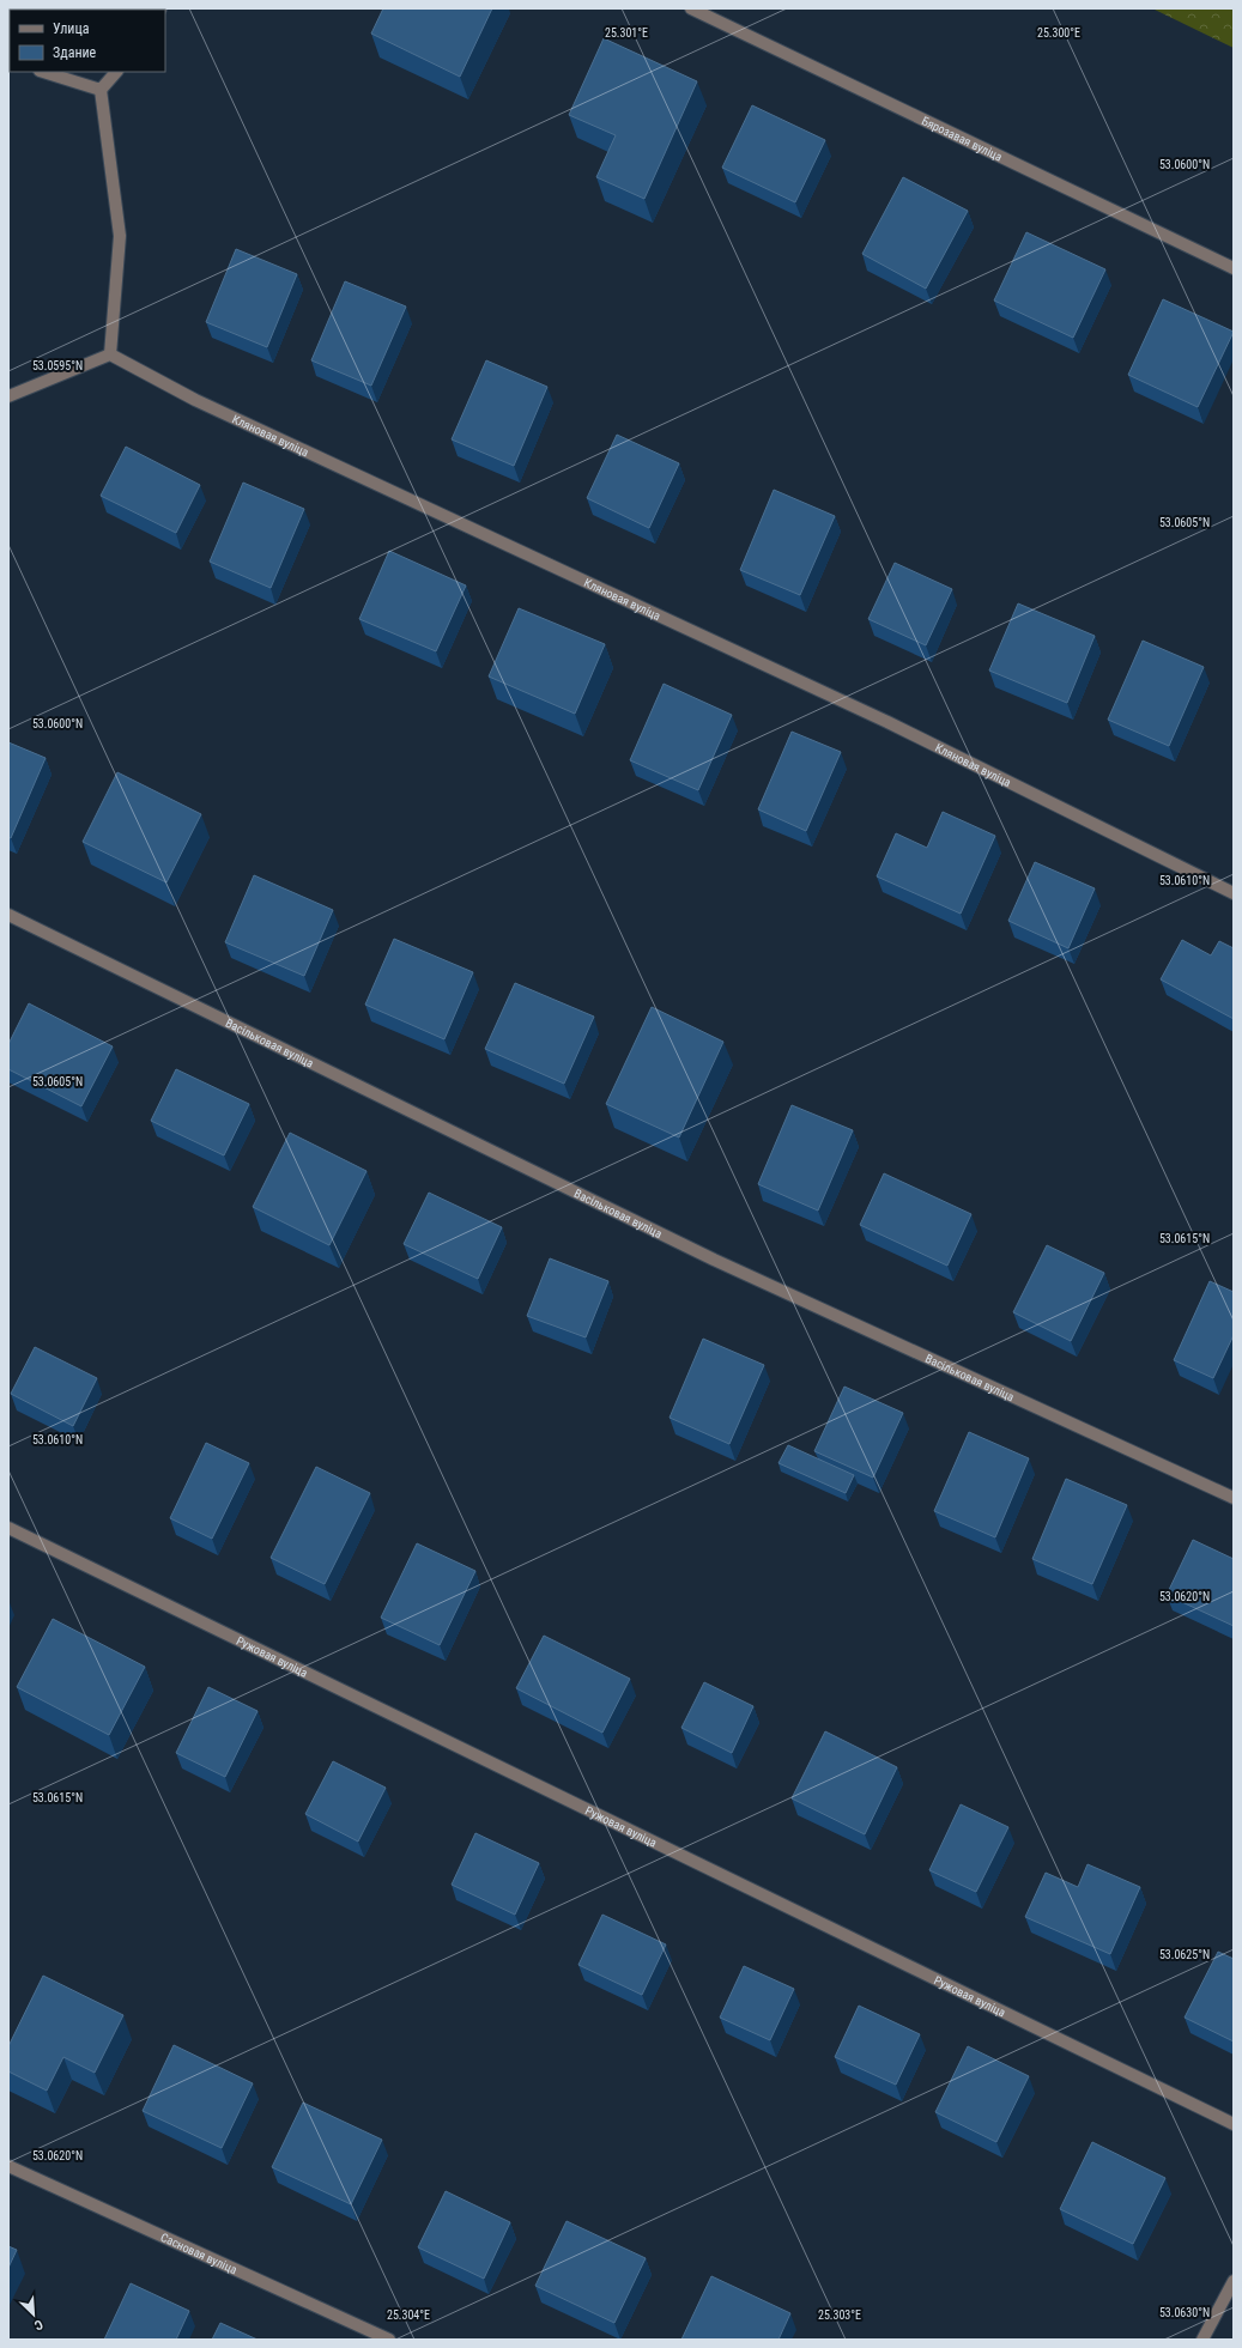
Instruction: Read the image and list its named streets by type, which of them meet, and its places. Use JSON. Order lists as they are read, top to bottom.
{
  "streets": {
    "street": [
      "Бярозавая вуліца",
      "Кляновая вуліца",
      "Васільковая вуліца",
      "Ружовая вуліца",
      "Сасновая вуліца"
    ]
  },
  "legend": ["Улица", "Здание"],
  "north": "bottom right",
  "coordinates": [
    "25.301°E",
    "25.300°E",
    "53.0600°N",
    "53.0595°N",
    "53.0605°N",
    "53.0610°N",
    "53.0615°N",
    "53.0620°N",
    "53.0625°N",
    "53.0630°N",
    "25.304°E",
    "25.303°E"
  ]
}
